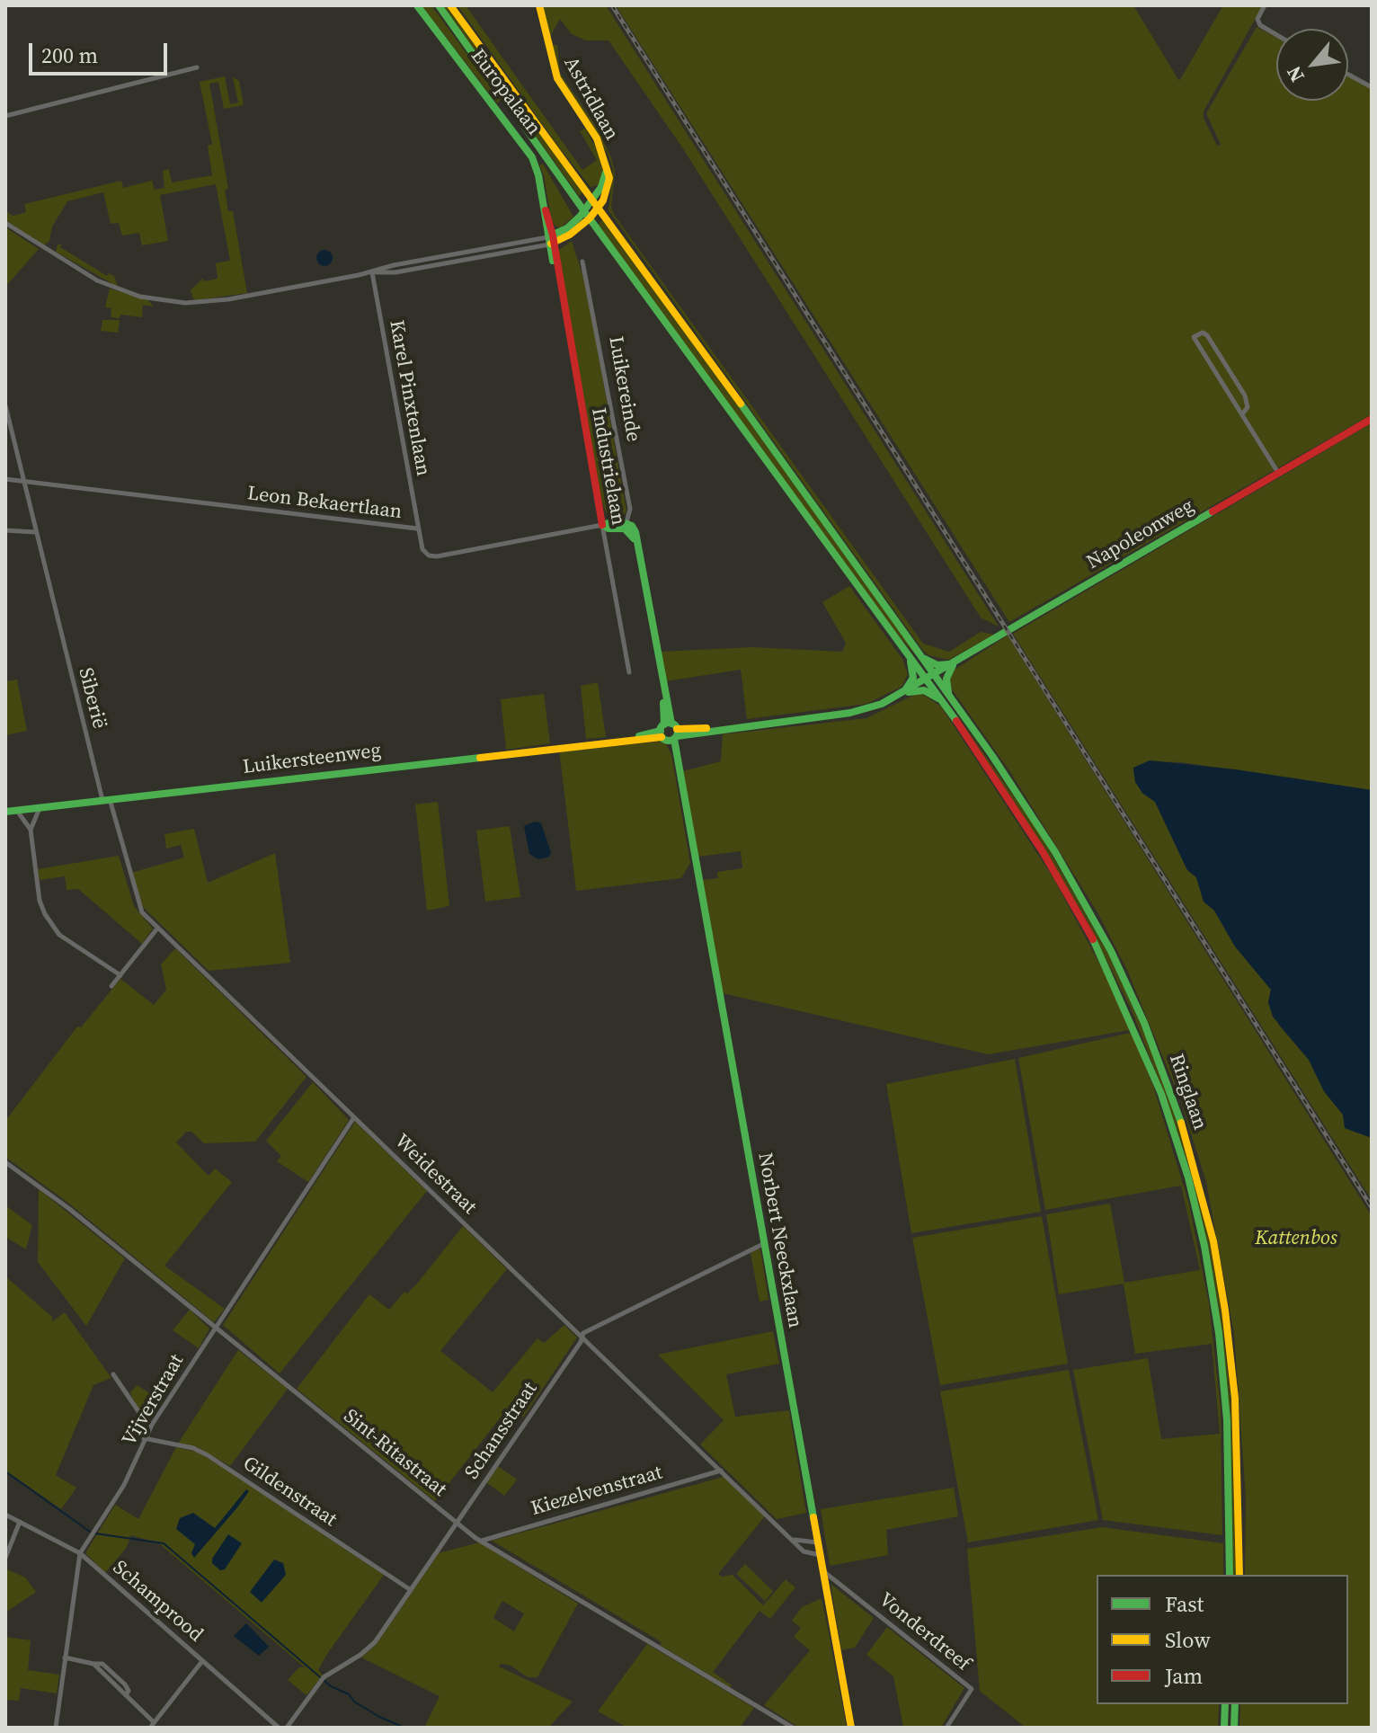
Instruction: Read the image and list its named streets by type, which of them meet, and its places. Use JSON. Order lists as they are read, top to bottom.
{
  "streets": {
    "main road": [
      "Europalaan",
      "Astridlaan",
      "Luikereinde",
      "Industrielaan",
      "Napoleonweg",
      "Luikersteenweg",
      "Ringlaan",
      "Norbert Neeckxlaan"
    ],
    "street": [
      "Karel Pinxtenlaan",
      "Leon Bekaertlaan",
      "Siberië",
      "Weidestraat",
      "Vijverstraat",
      "Schansstraat",
      "Sint-Ritastraat",
      "Kiezelvenstraat",
      "Gildenstraat",
      "Schamprood",
      "Vonderdreef"
    ]
  },
  "crossings": [
    ["Europalaan", "Astridlaan"],
    ["Europalaan", "Industrielaan"],
    ["Astridlaan", "Industrielaan"],
    ["Astridlaan", "Ringlaan"],
    ["Luikereinde", "Norbert Neeckxlaan"],
    ["Karel Pinxtenlaan", "Leon Bekaertlaan"],
    ["Industrielaan", "Leon Bekaertlaan"],
    ["Leon Bekaertlaan", "Siberië"],
    ["Napoleonweg", "Luikersteenweg"],
    ["Napoleonweg", "Ringlaan"],
    ["Siberië", "Luikersteenweg"],
    ["Siberië", "Weidestraat"],
    ["Luikersteenweg", "Ringlaan"],
    ["Luikersteenweg", "Weidestraat"],
    ["Luikersteenweg", "Norbert Neeckxlaan"],
    ["Weidestraat", "Norbert Neeckxlaan"],
    ["Weidestraat", "Vijverstraat"],
    ["Weidestraat", "Schansstraat"],
    ["Weidestraat", "Kiezelvenstraat"],
    ["Norbert Neeckxlaan", "Schansstraat"],
    ["Norbert Neeckxlaan", "Vonderdreef"],
    ["Vijverstraat", "Sint-Ritastraat"],
    ["Vijverstraat", "Gildenstraat"],
    ["Vijverstraat", "Schamprood"],
    ["Schansstraat", "Sint-Ritastraat"],
    ["Schansstraat", "Gildenstraat"],
    ["Sint-Ritastraat", "Kiezelvenstraat"]
  ],
  "parks": ["Kattenbos"],
  "legend": ["Fast", "Slow", "Jam"],
  "scale_bar": "200 m",
  "north": "bottom left"
}
